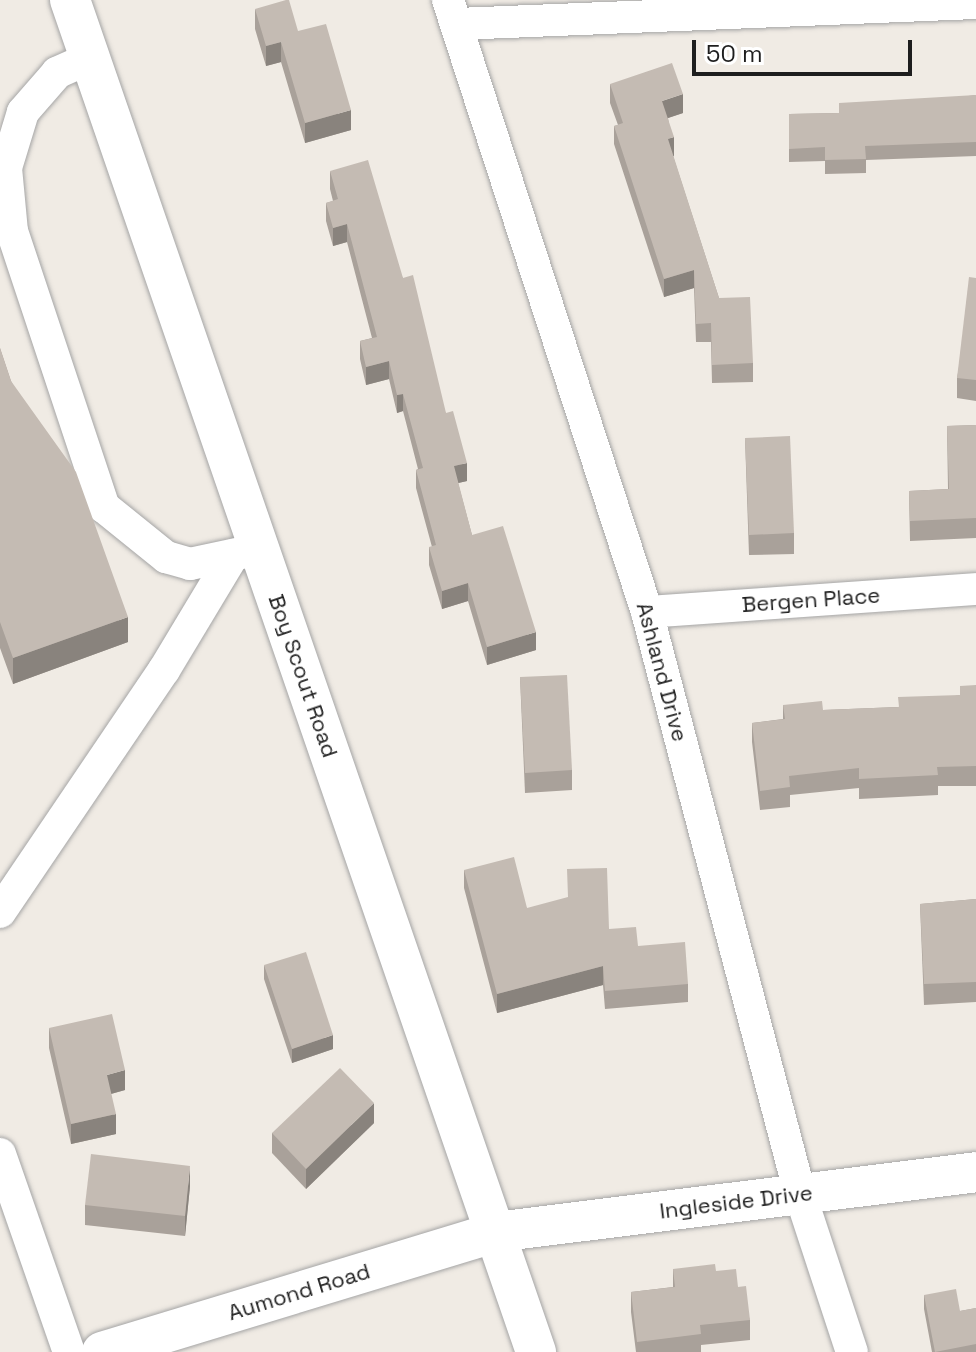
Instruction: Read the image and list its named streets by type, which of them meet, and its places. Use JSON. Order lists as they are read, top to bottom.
{
  "streets": {
    "street": [
      "Bergen Place",
      "Ashland Drive",
      "Boy Scout Road",
      "Ingleside Drive",
      "Aumond Road"
    ]
  },
  "crossings": [
    ["Bergen Place", "Ashland Drive"],
    ["Ashland Drive", "Ingleside Drive"],
    ["Boy Scout Road", "Ingleside Drive"],
    ["Boy Scout Road", "Aumond Road"],
    ["Ingleside Drive", "Aumond Road"]
  ],
  "scale_bar": "50 m"
}
